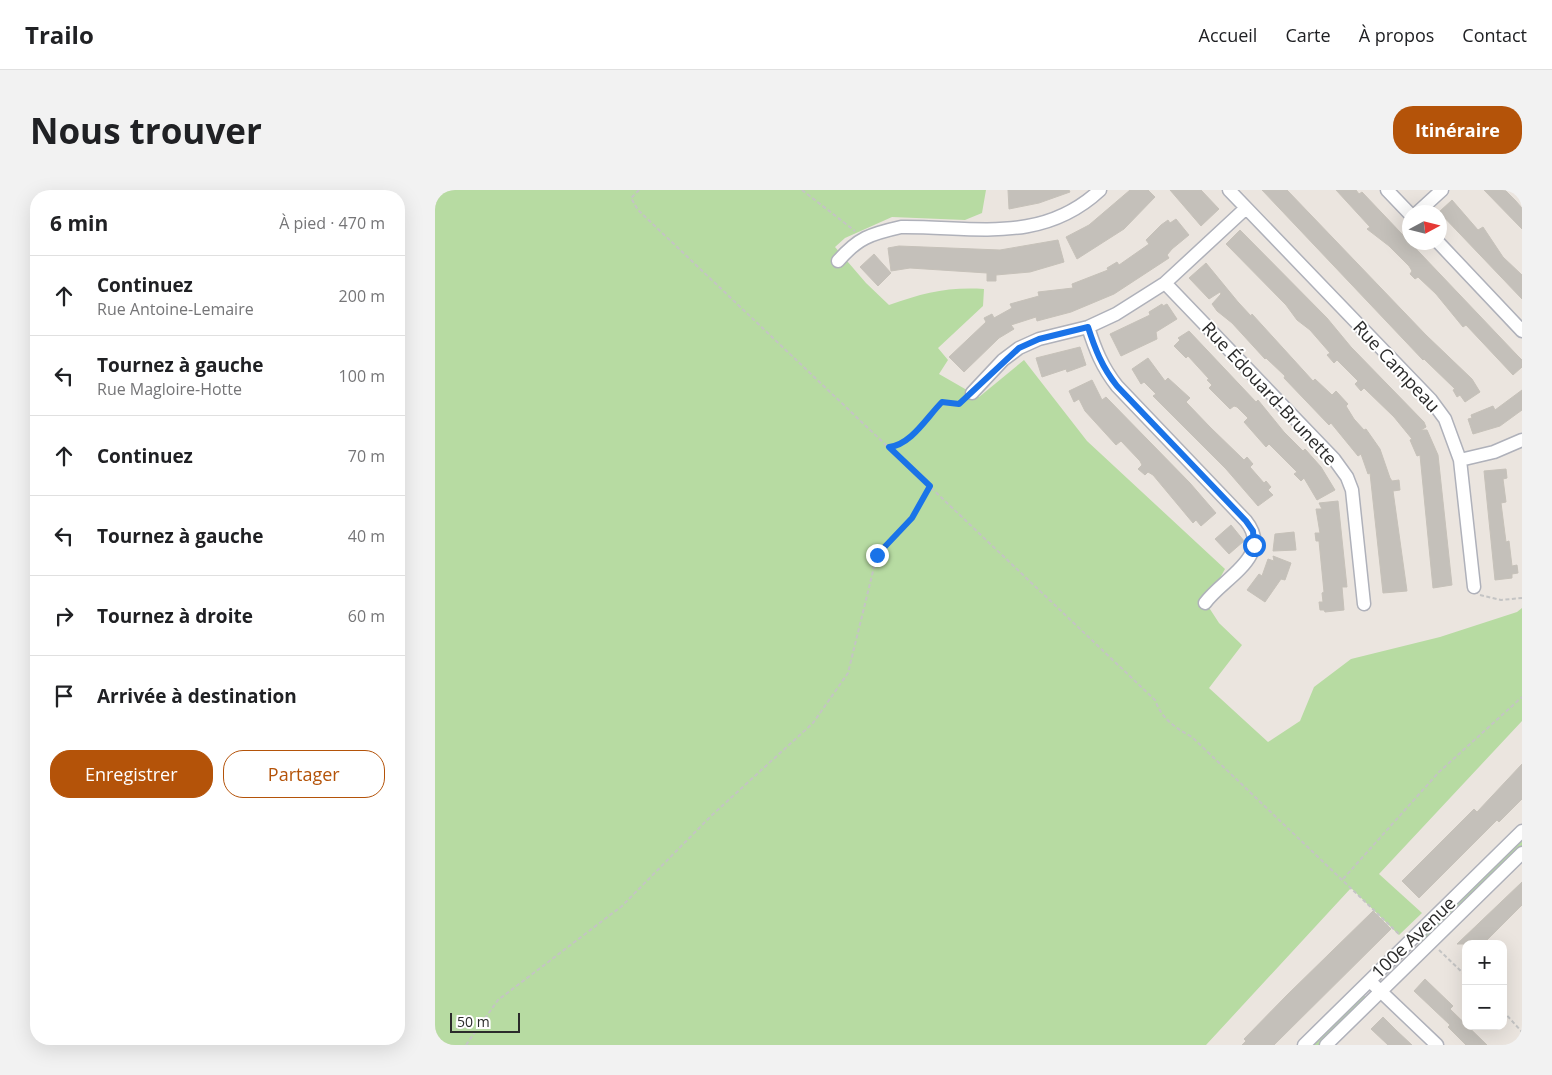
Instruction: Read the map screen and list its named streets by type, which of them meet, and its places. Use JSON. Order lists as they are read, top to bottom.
{
  "streets": {
    "street": ["Rue Campeau", "Rue Édouard-Brunette", "100e Avenue"]
  },
  "scale_bar": "50 m",
  "north": "right",
  "page": {
    "header": "Trailo",
    "nav": [
      "Accueil",
      "Carte",
      "À propos",
      "Contact"
    ],
    "buttons": [
      "Itinéraire",
      ["Enregistrer", "Partager"]
    ],
    "title": "Nous trouver",
    "heading": ["6 min", "À pied · 470 m"],
    "list": [
      ["Continuez", "Rue Antoine-Lemaire", "200 m"],
      ["Tournez à gauche", "Rue Magloire-Hotte", "100 m"],
      ["Continuez", "70 m"],
      ["Tournez à gauche", "40 m"],
      ["Tournez à droite", "60 m"],
      "Arrivée à destination"
    ],
    "map_buttons": ["+", "−"],
    "scale": "50 m"
  }
}
